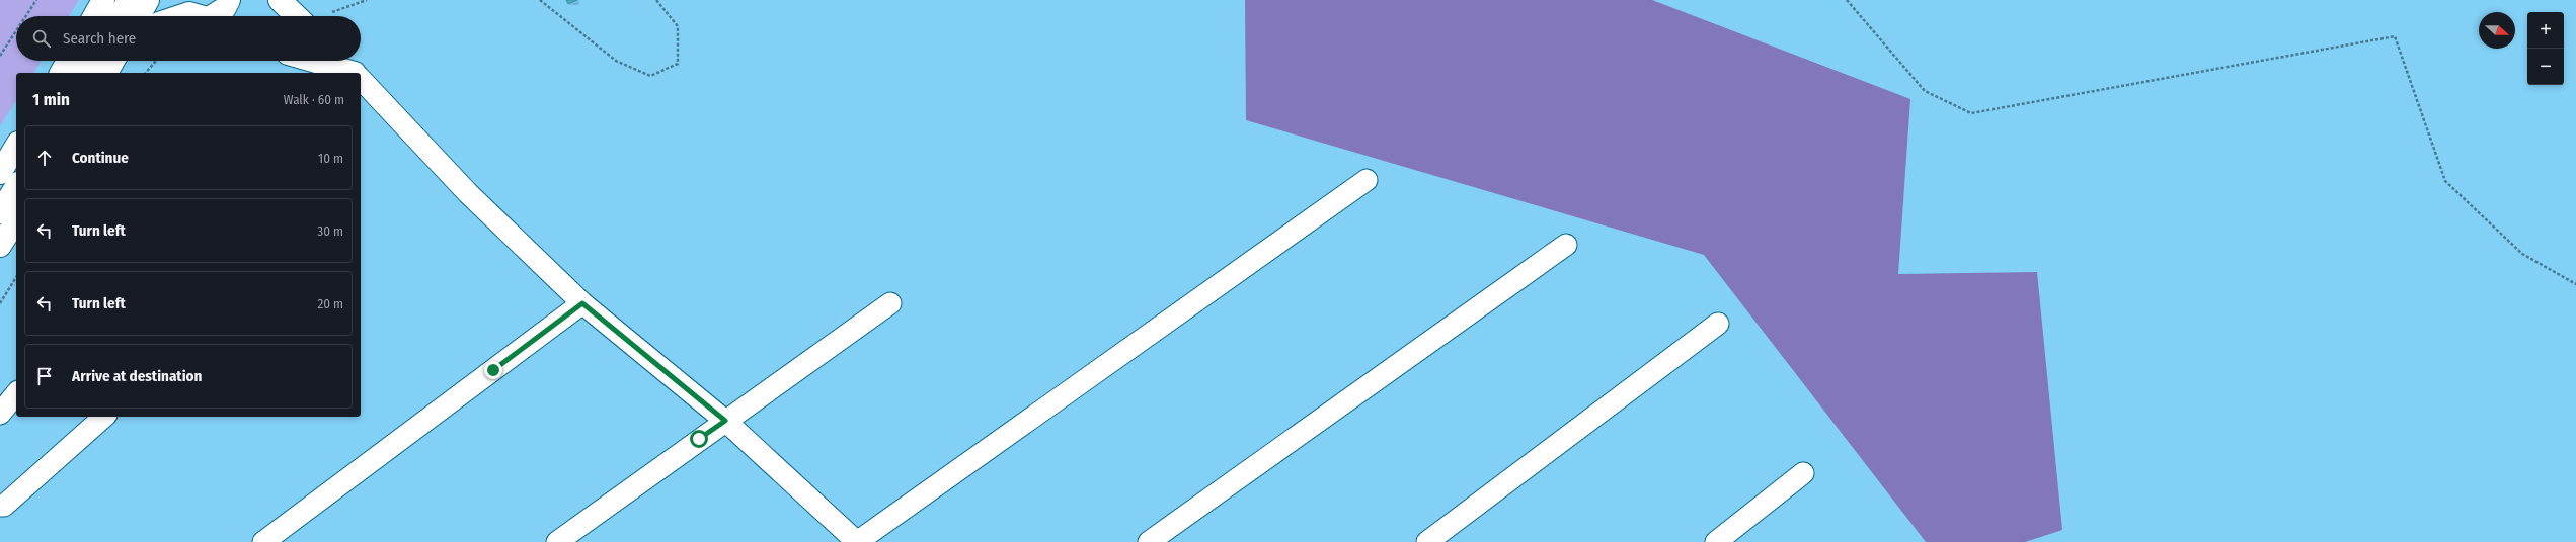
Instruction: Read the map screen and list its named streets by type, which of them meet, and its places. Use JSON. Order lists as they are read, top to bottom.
{
  "north": "right",
  "page": {
    "map_buttons": ["+", "−"],
    "search": "Search here",
    "heading": ["1 min", "Walk · 60 m"],
    "list": [
      ["Continue", "10 m"],
      ["Turn left", "30 m"],
      ["Turn left", "20 m"],
      "Arrive at destination"
    ]
  }
}
